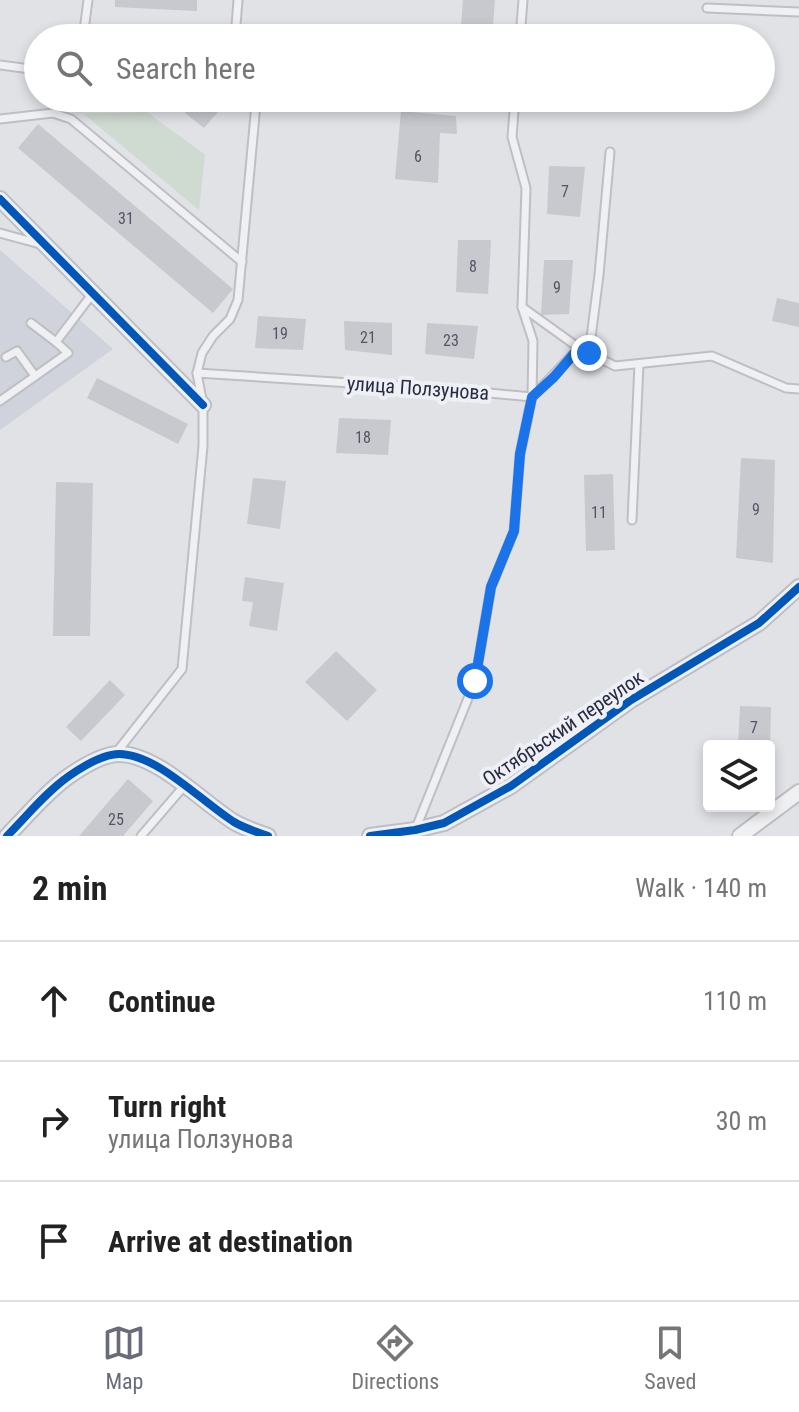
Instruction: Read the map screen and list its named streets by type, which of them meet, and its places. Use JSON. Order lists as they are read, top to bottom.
{
  "streets": {
    "street": ["Октябрьский переулок"],
    "lane": ["улица Ползунова"]
  },
  "house_numbers": [
    "6",
    "7",
    "31",
    "8",
    "9",
    "19",
    "21",
    "23",
    "18",
    "9",
    "11",
    "7",
    "25"
  ],
  "page": {
    "search": "Search here",
    "heading": ["2 min", "Walk · 140 m"],
    "list": [
      ["Continue", "110 m"],
      ["Turn right", "улица Ползунова", "30 m"],
      "Arrive at destination"
    ],
    "nav": ["Map", "Directions", "Saved"]
  }
}
